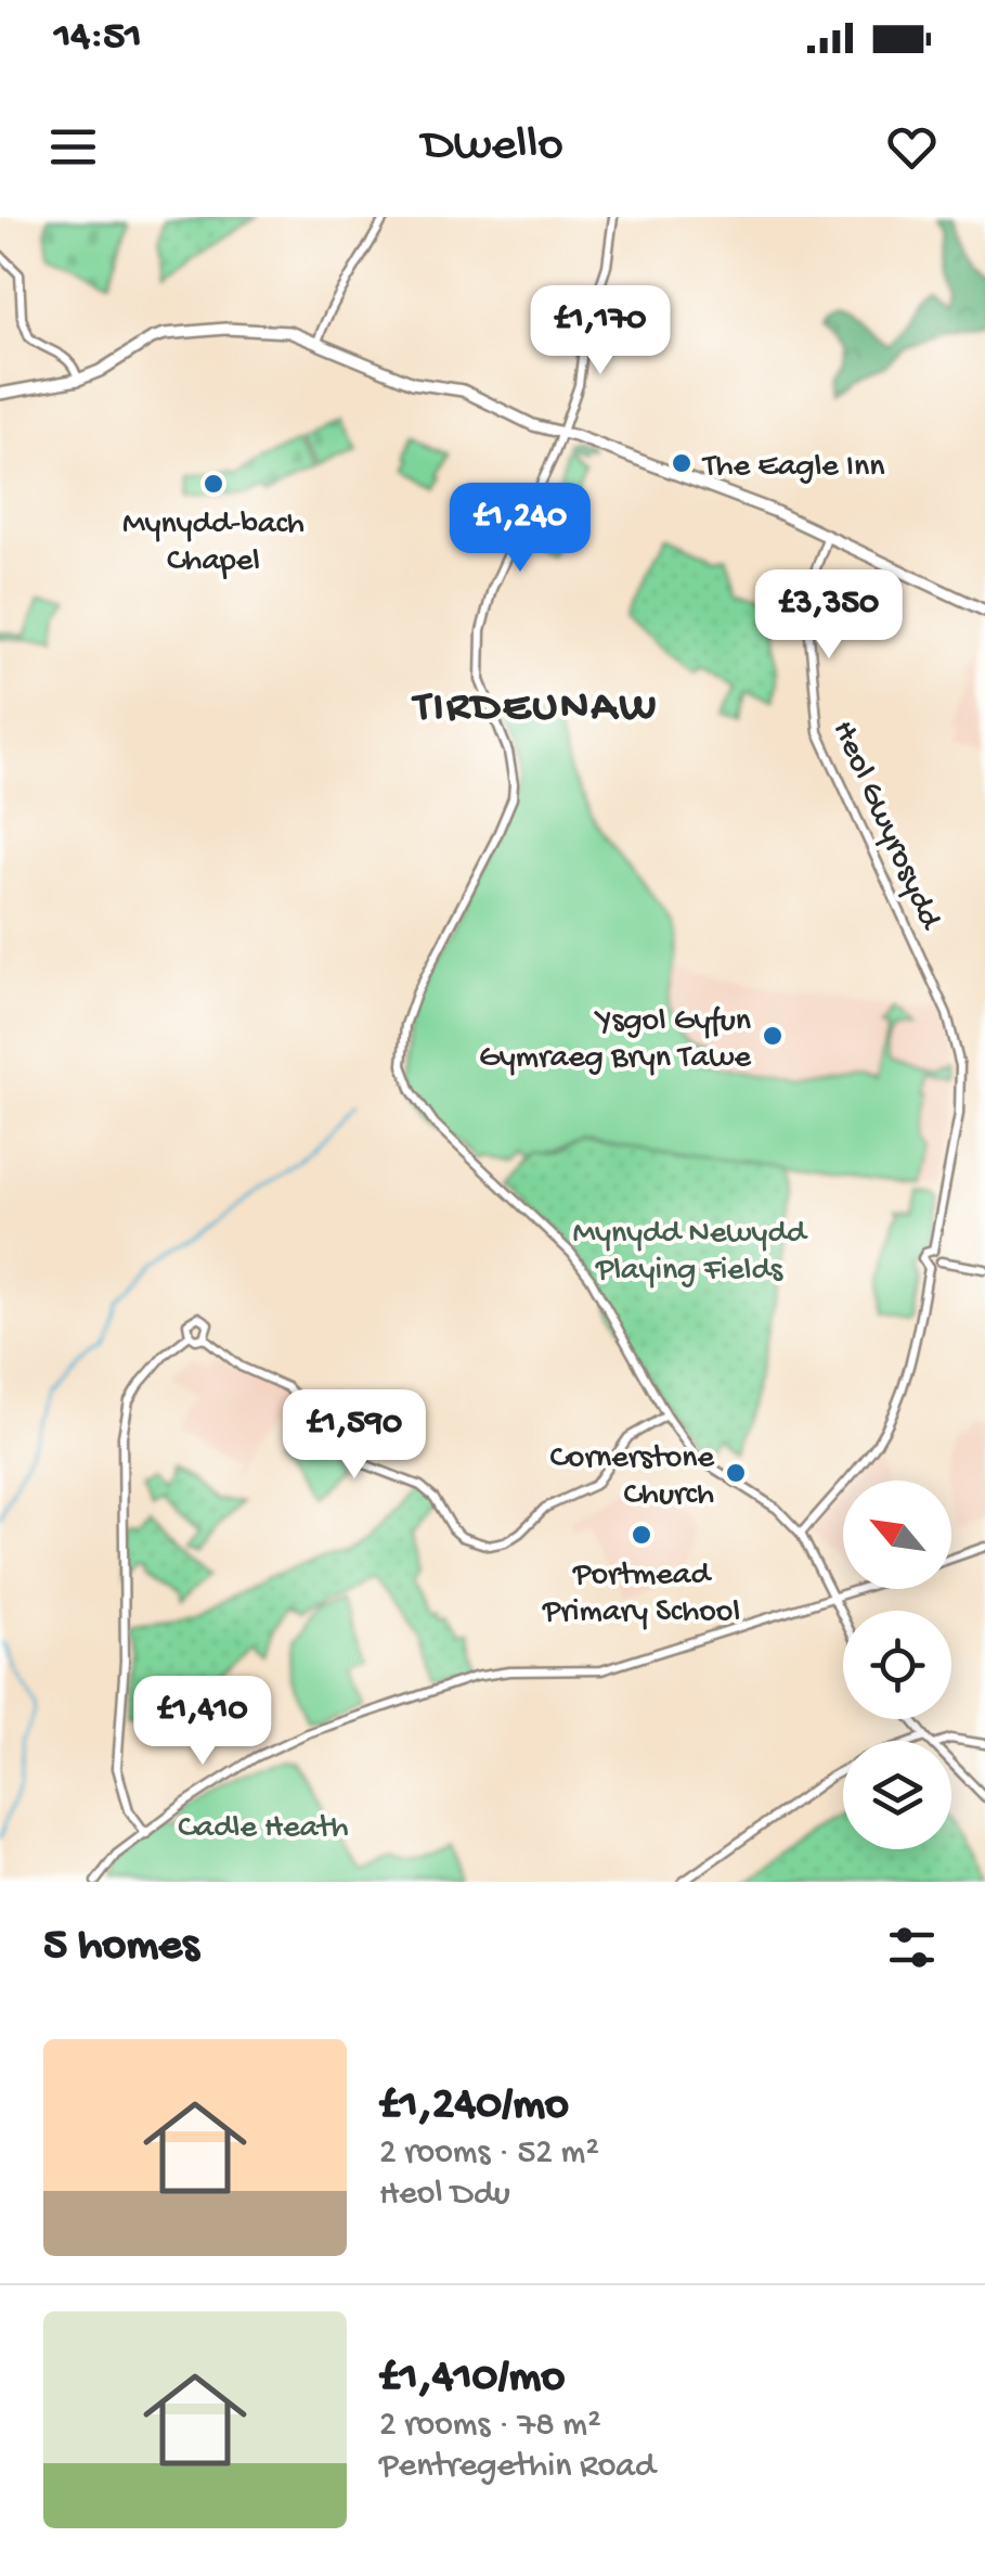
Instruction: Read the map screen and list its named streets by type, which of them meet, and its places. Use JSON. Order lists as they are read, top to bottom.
{
  "streets": {
    "street": ["Heol Gwyrosydd"]
  },
  "districts": ["TIRDEUNAW"],
  "parks": ["Mynydd Newydd Playing Fields", "Cadle Heath"],
  "places": [
    "The Eagle Inn",
    "Mynydd-bach Chapel",
    "Ysgol Gyfun Gymraeg Bryn Tawe",
    "Cornerstone Church",
    "Portmead Primary School"
  ],
  "north": "top left",
  "page": {
    "status": "14:51",
    "header": "Dwello",
    "price": [
      "£1,170",
      "£1,240",
      "£3,350",
      "£1,590",
      "£1,410"
    ],
    "heading": "5 homes",
    "list": [
      {
        "name": "£1,240/mo",
        "note": "2 rooms · 52 m² · Heol Ddu"
      },
      {
        "name": "£1,410/mo",
        "note": "2 rooms · 78 m² · Pentregethin Road"
      }
    ]
  }
}
